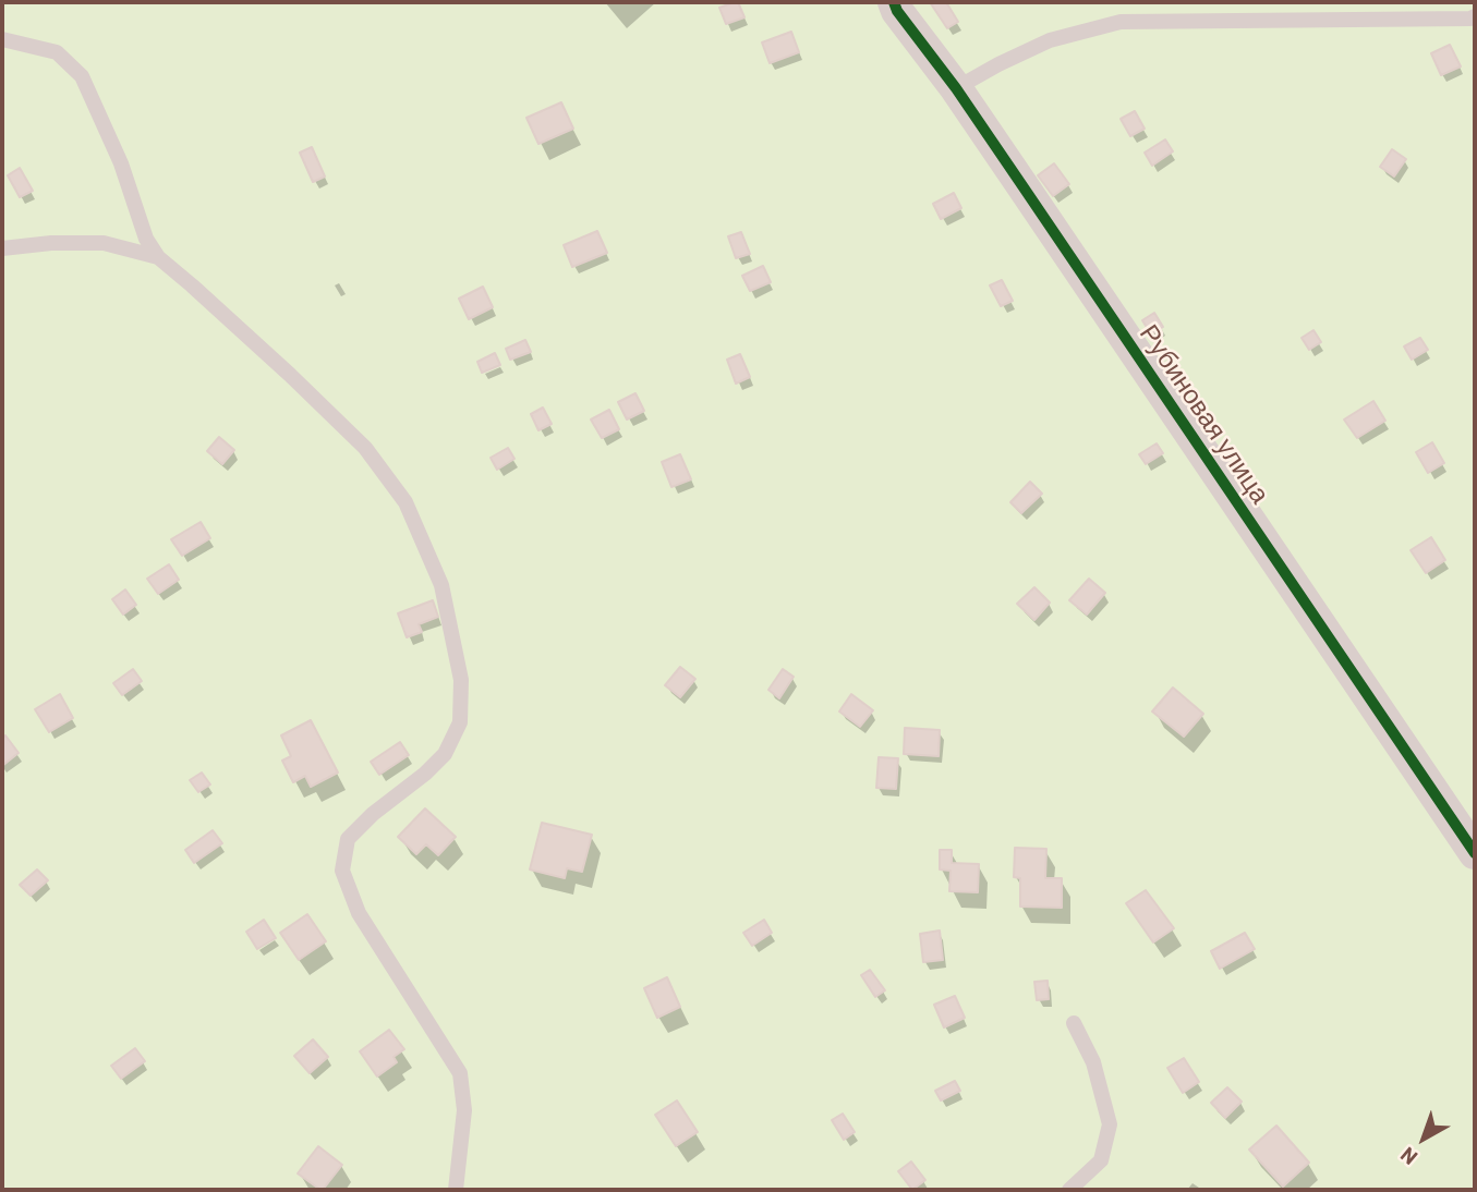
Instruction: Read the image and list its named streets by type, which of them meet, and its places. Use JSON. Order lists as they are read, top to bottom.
{
  "streets": {
    "street": ["Рубиновая улица"]
  },
  "north": "bottom left"
}
